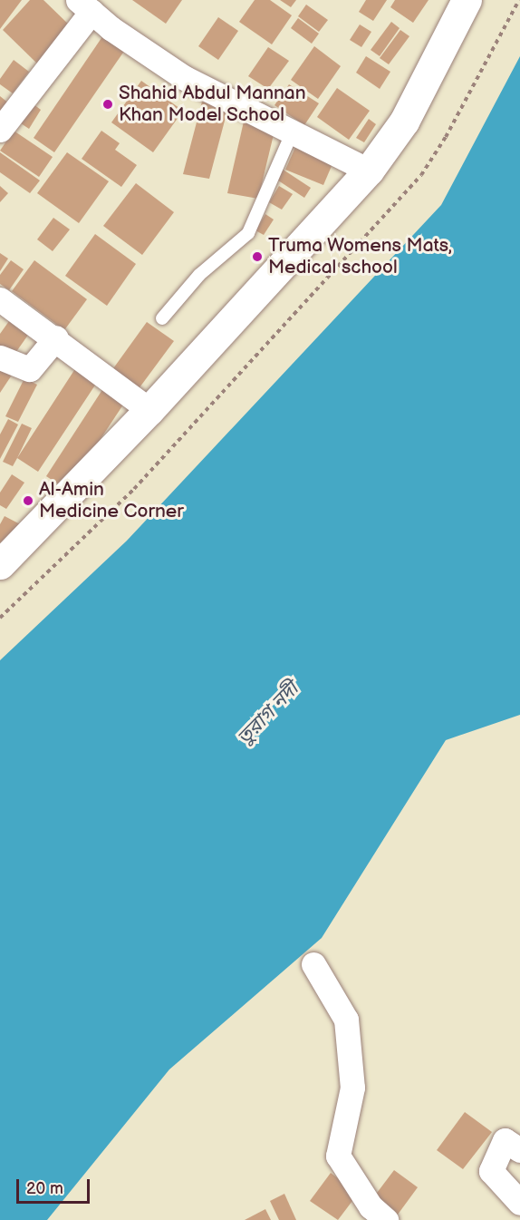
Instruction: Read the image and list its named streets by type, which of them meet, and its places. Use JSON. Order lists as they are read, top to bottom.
{
  "water": ["তুরাগ নদী"],
  "places": ["Shahid Abdul Mannan Khan Model School", "Truma Womens Mats, Medical school", "Al-Amin Medicine Corner"],
  "scale_bar": "20 m"
}
